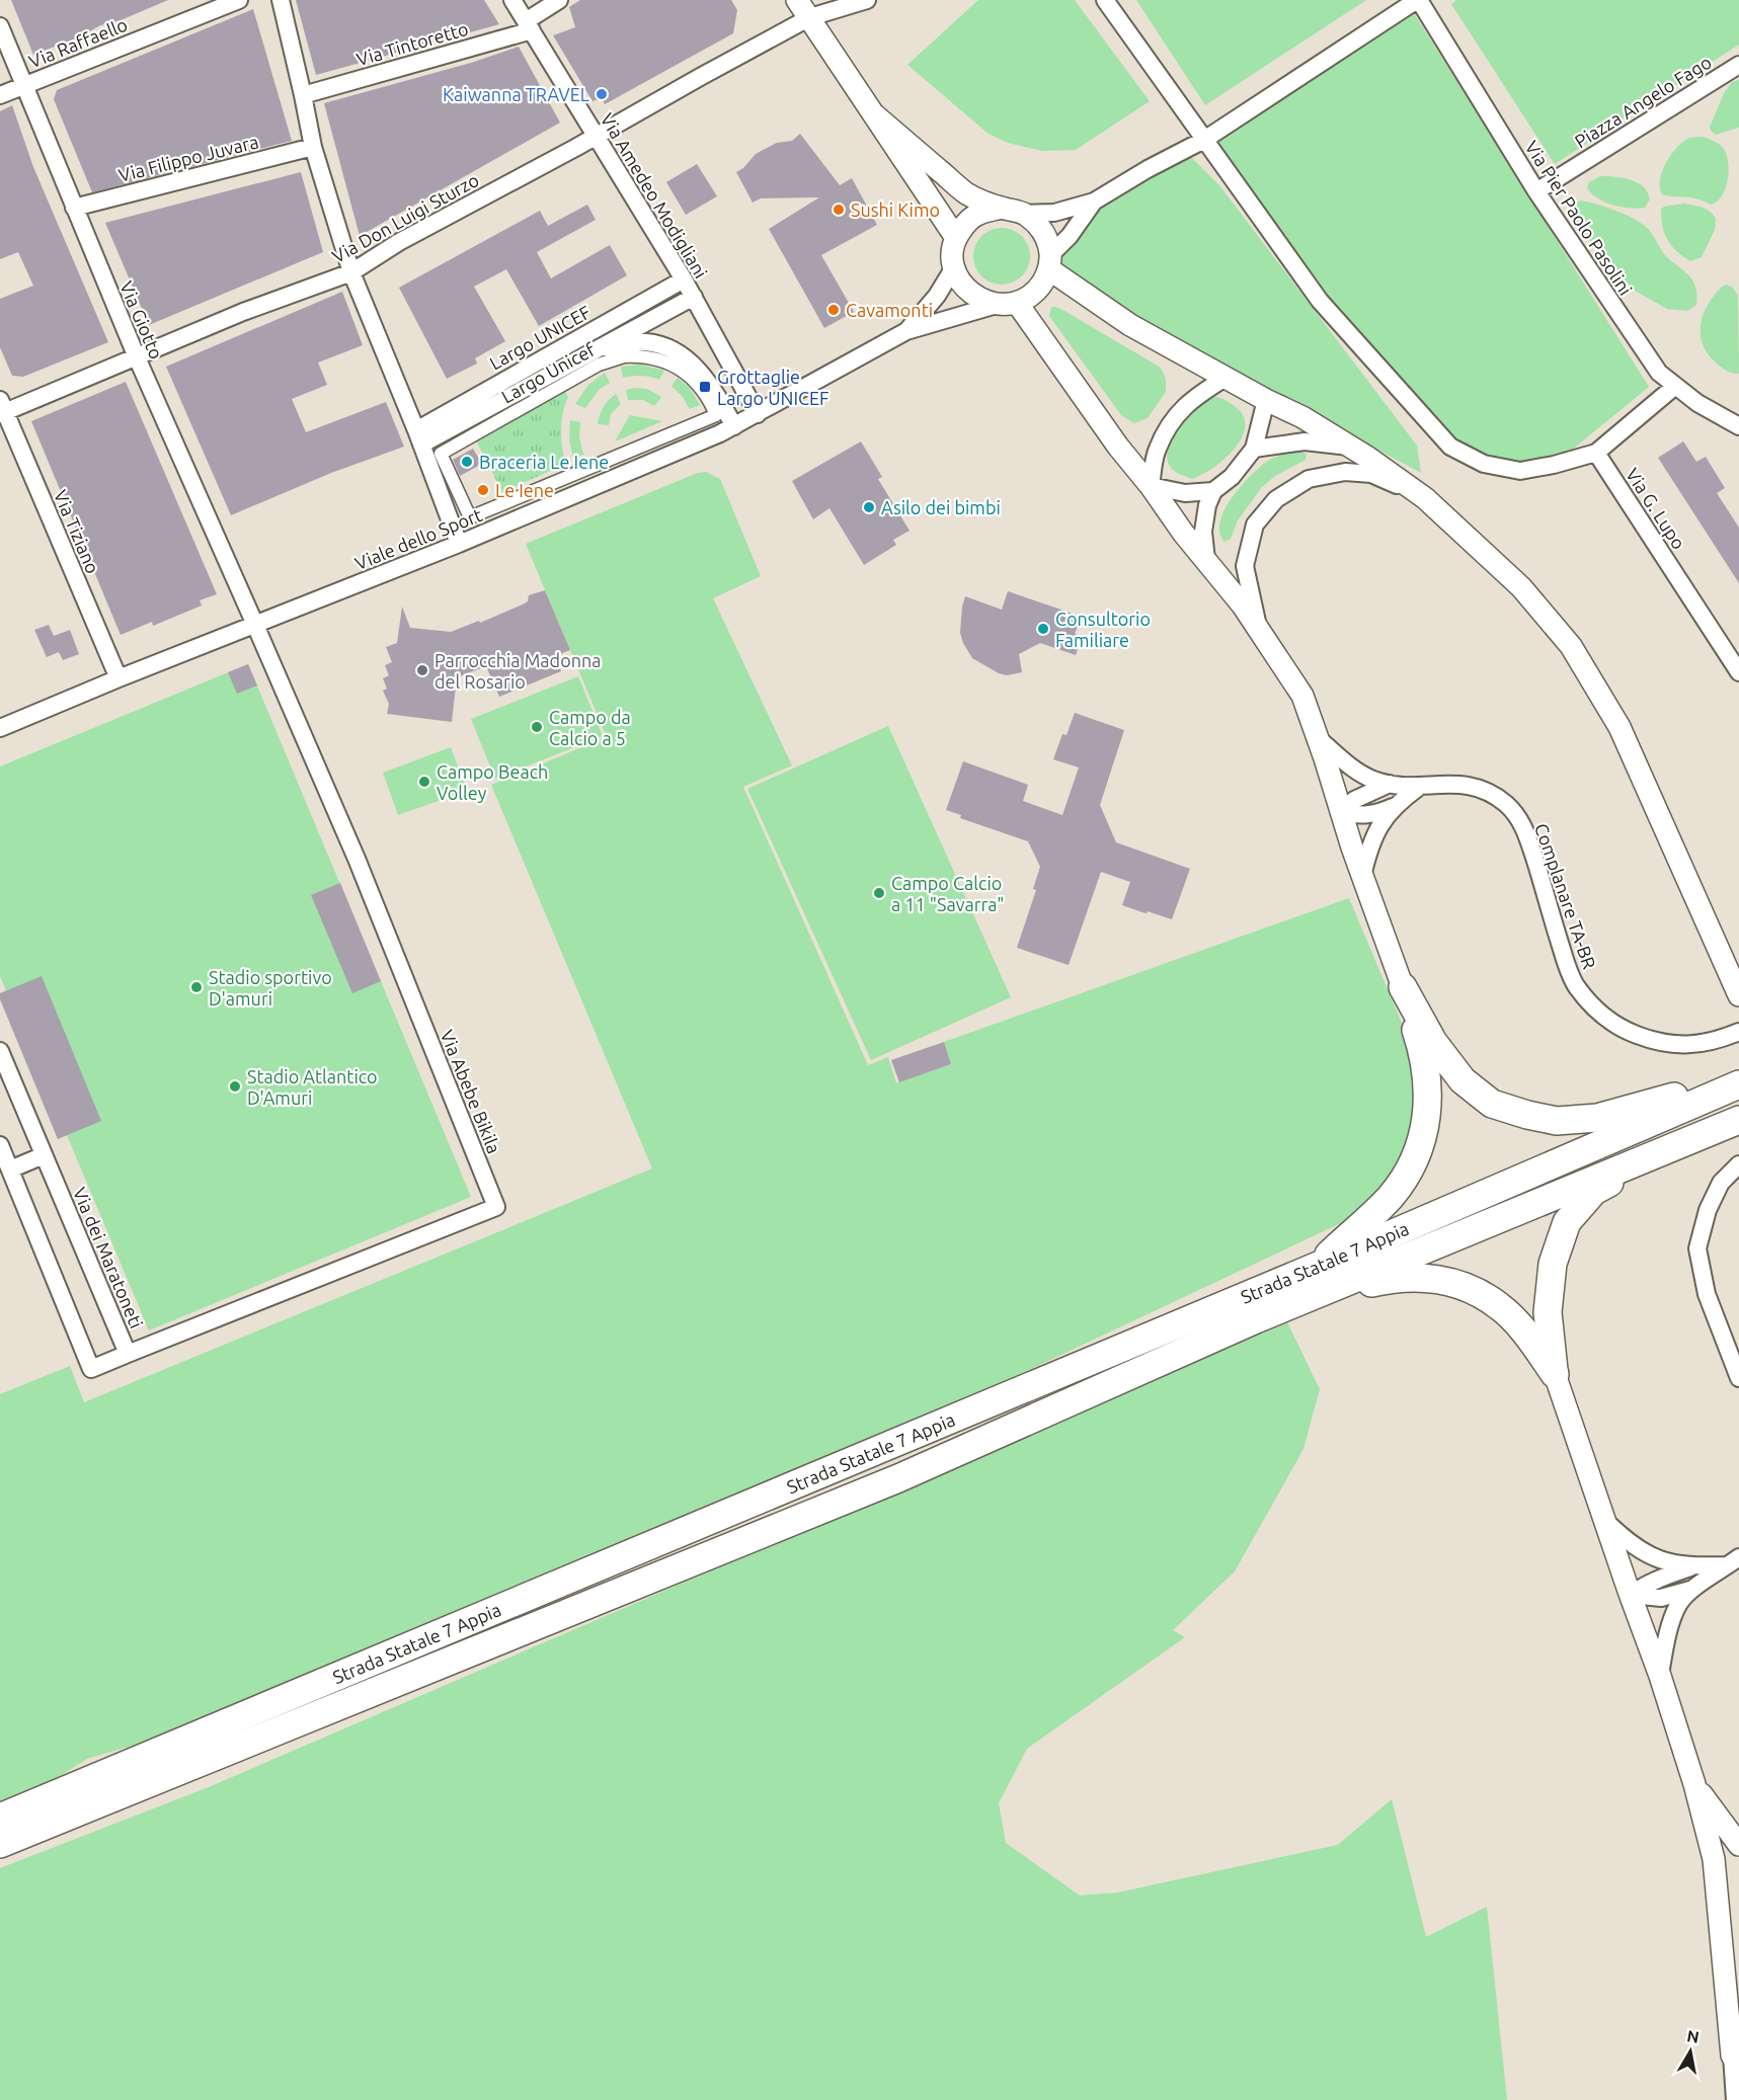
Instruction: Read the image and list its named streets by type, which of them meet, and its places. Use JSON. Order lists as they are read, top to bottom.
{
  "streets": {
    "highway": ["Strada Statale 7 Appia"],
    "street": [
      "Via Raffaello",
      "Via Tintoretto",
      "Piazza Angelo Fago",
      "Via Filippo Juvara",
      "Via Amedeo Modigliani",
      "Via Don Luigi Sturzo",
      "Via Pier Paolo Pasolini",
      "Via Giotto",
      "Largo UNICEF",
      "Largo Unicef",
      "Via G. Lupo",
      "Via Tiziano",
      "Viale dello Sport",
      "Complanare TA-BR",
      "Via Abebe Bikila",
      "Via dei Maratoneti"
    ]
  },
  "crossings": [
    ["Via Raffaello", "Via Giotto"],
    ["Via Tintoretto", "Via Amedeo Modigliani"],
    ["Piazza Angelo Fago", "Via Pier Paolo Pasolini"],
    ["Via Filippo Juvara", "Via Giotto"],
    ["Via Amedeo Modigliani", "Via Don Luigi Sturzo"],
    ["Via Amedeo Modigliani", "Largo UNICEF"],
    ["Via Amedeo Modigliani", "Viale dello Sport"],
    ["Via Don Luigi Sturzo", "Via Giotto"],
    ["Via Don Luigi Sturzo", "Via Tiziano"],
    ["Via Pier Paolo Pasolini", "Viale dello Sport"],
    ["Via Giotto", "Viale dello Sport"],
    ["Via Giotto", "Via Abebe Bikila"],
    ["Largo UNICEF", "Viale dello Sport"],
    ["Via Tiziano", "Viale dello Sport"],
    ["Viale dello Sport", "Via Abebe Bikila"],
    ["Via Abebe Bikila", "Via dei Maratoneti"]
  ],
  "places": {
    "other": [
      "Kaiwanna TRAVEL",
      "Sushi Kimo",
      "Cavamonti",
      "Braceria Le Iene",
      "Le Iene",
      "Asilo dei bimbi",
      "Consultorio Familiare",
      "Parrocchia Madonna del Rosario",
      "Campo da Calcio a 5",
      "Campo Beach Volley",
      "Campo Calcio a 11 \"Savarra\"",
      "Stadio sportivo D'amuri",
      "Stadio Atlantico D'Amuri"
    ],
    "transit": ["Grottaglie Largo UNICEF"]
  },
  "north": "top"
}
